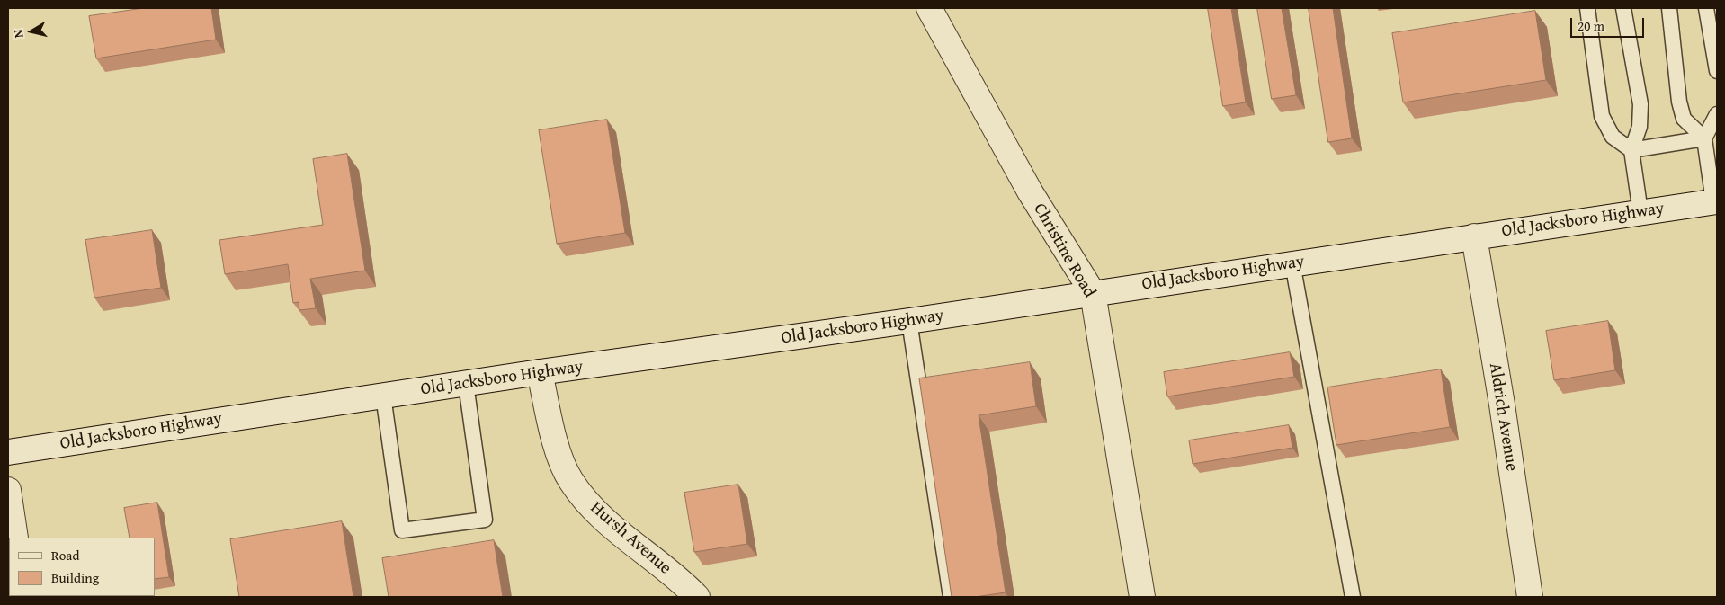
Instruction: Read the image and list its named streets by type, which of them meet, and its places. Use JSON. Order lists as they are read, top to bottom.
{
  "streets": {
    "main road": [
      "Old Jacksboro Highway",
      "Christine Road",
      "Aldrich Avenue",
      "Hursh Avenue"
    ]
  },
  "crossings": [
    ["Old Jacksboro Highway", "Christine Road"],
    ["Old Jacksboro Highway", "Aldrich Avenue"],
    ["Old Jacksboro Highway", "Hursh Avenue"]
  ],
  "legend": ["Road", "Building"],
  "scale_bar": "20 m",
  "north": "left"
}
